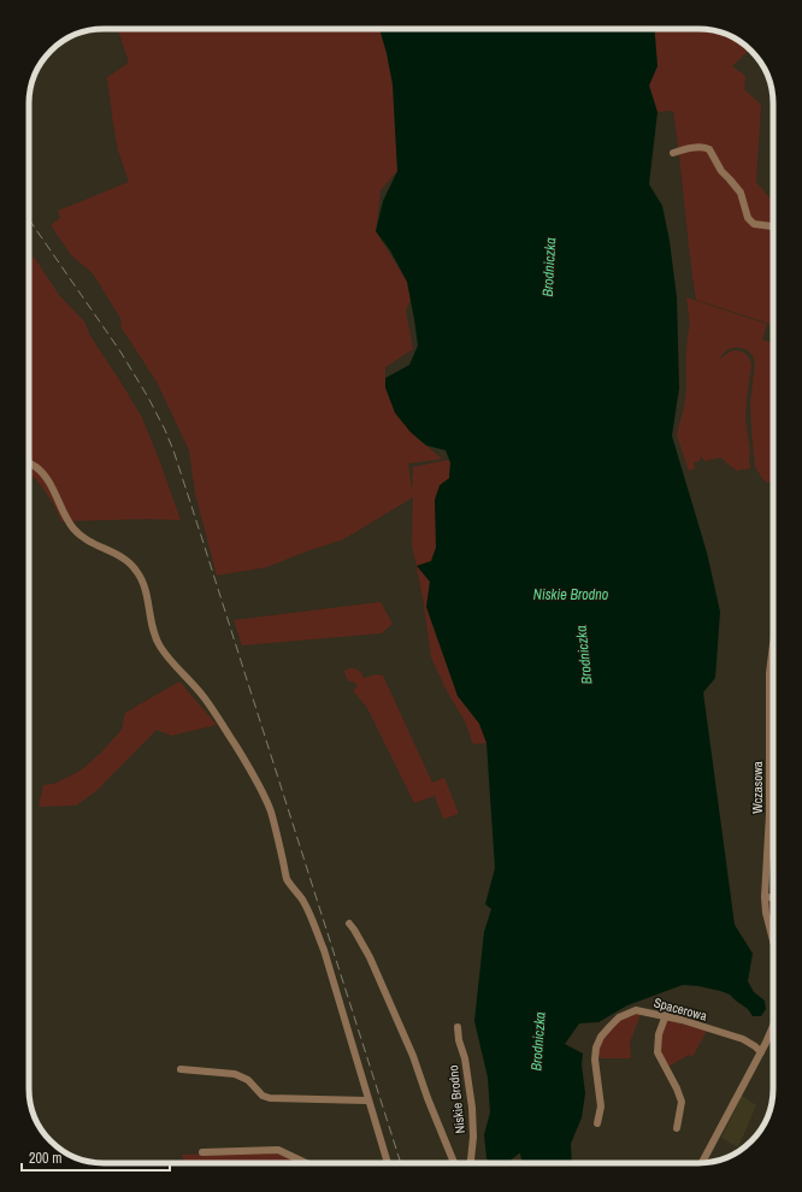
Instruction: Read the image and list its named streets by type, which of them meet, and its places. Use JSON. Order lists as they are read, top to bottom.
{
  "streets": {
    "street": ["Wczasowa", "Spacerowa", "Niskie Brodno"]
  },
  "water": ["Brodniczka", "Niskie Brodno"],
  "scale_bar": "200 m"
}
